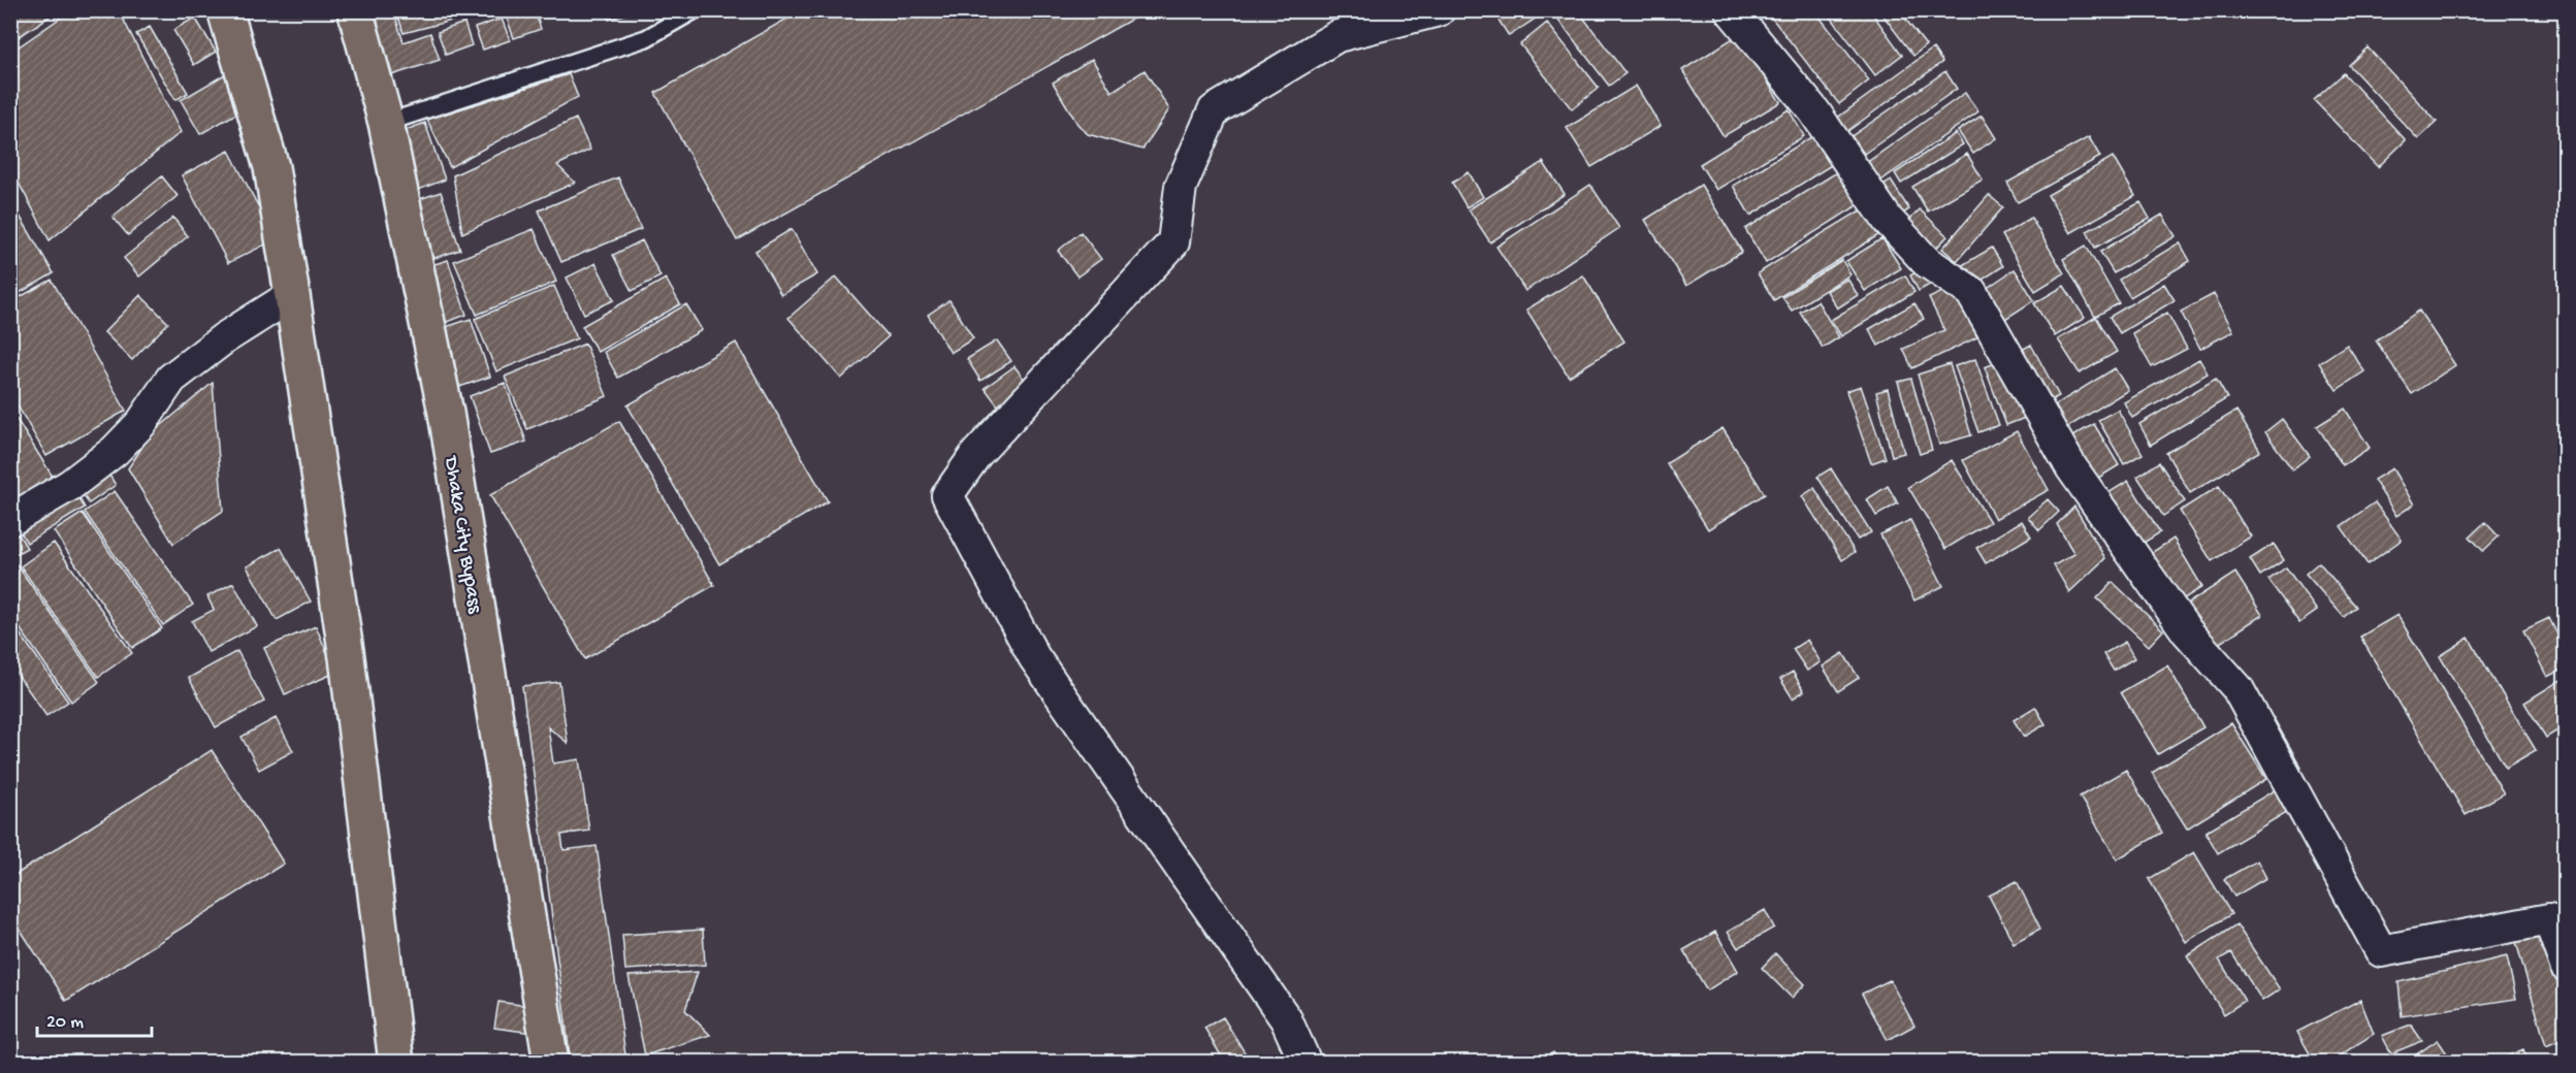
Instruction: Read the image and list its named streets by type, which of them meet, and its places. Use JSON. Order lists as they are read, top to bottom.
{
  "streets": {
    "highway": ["Dhaka City Bypass"]
  },
  "scale_bar": "20 m"
}
